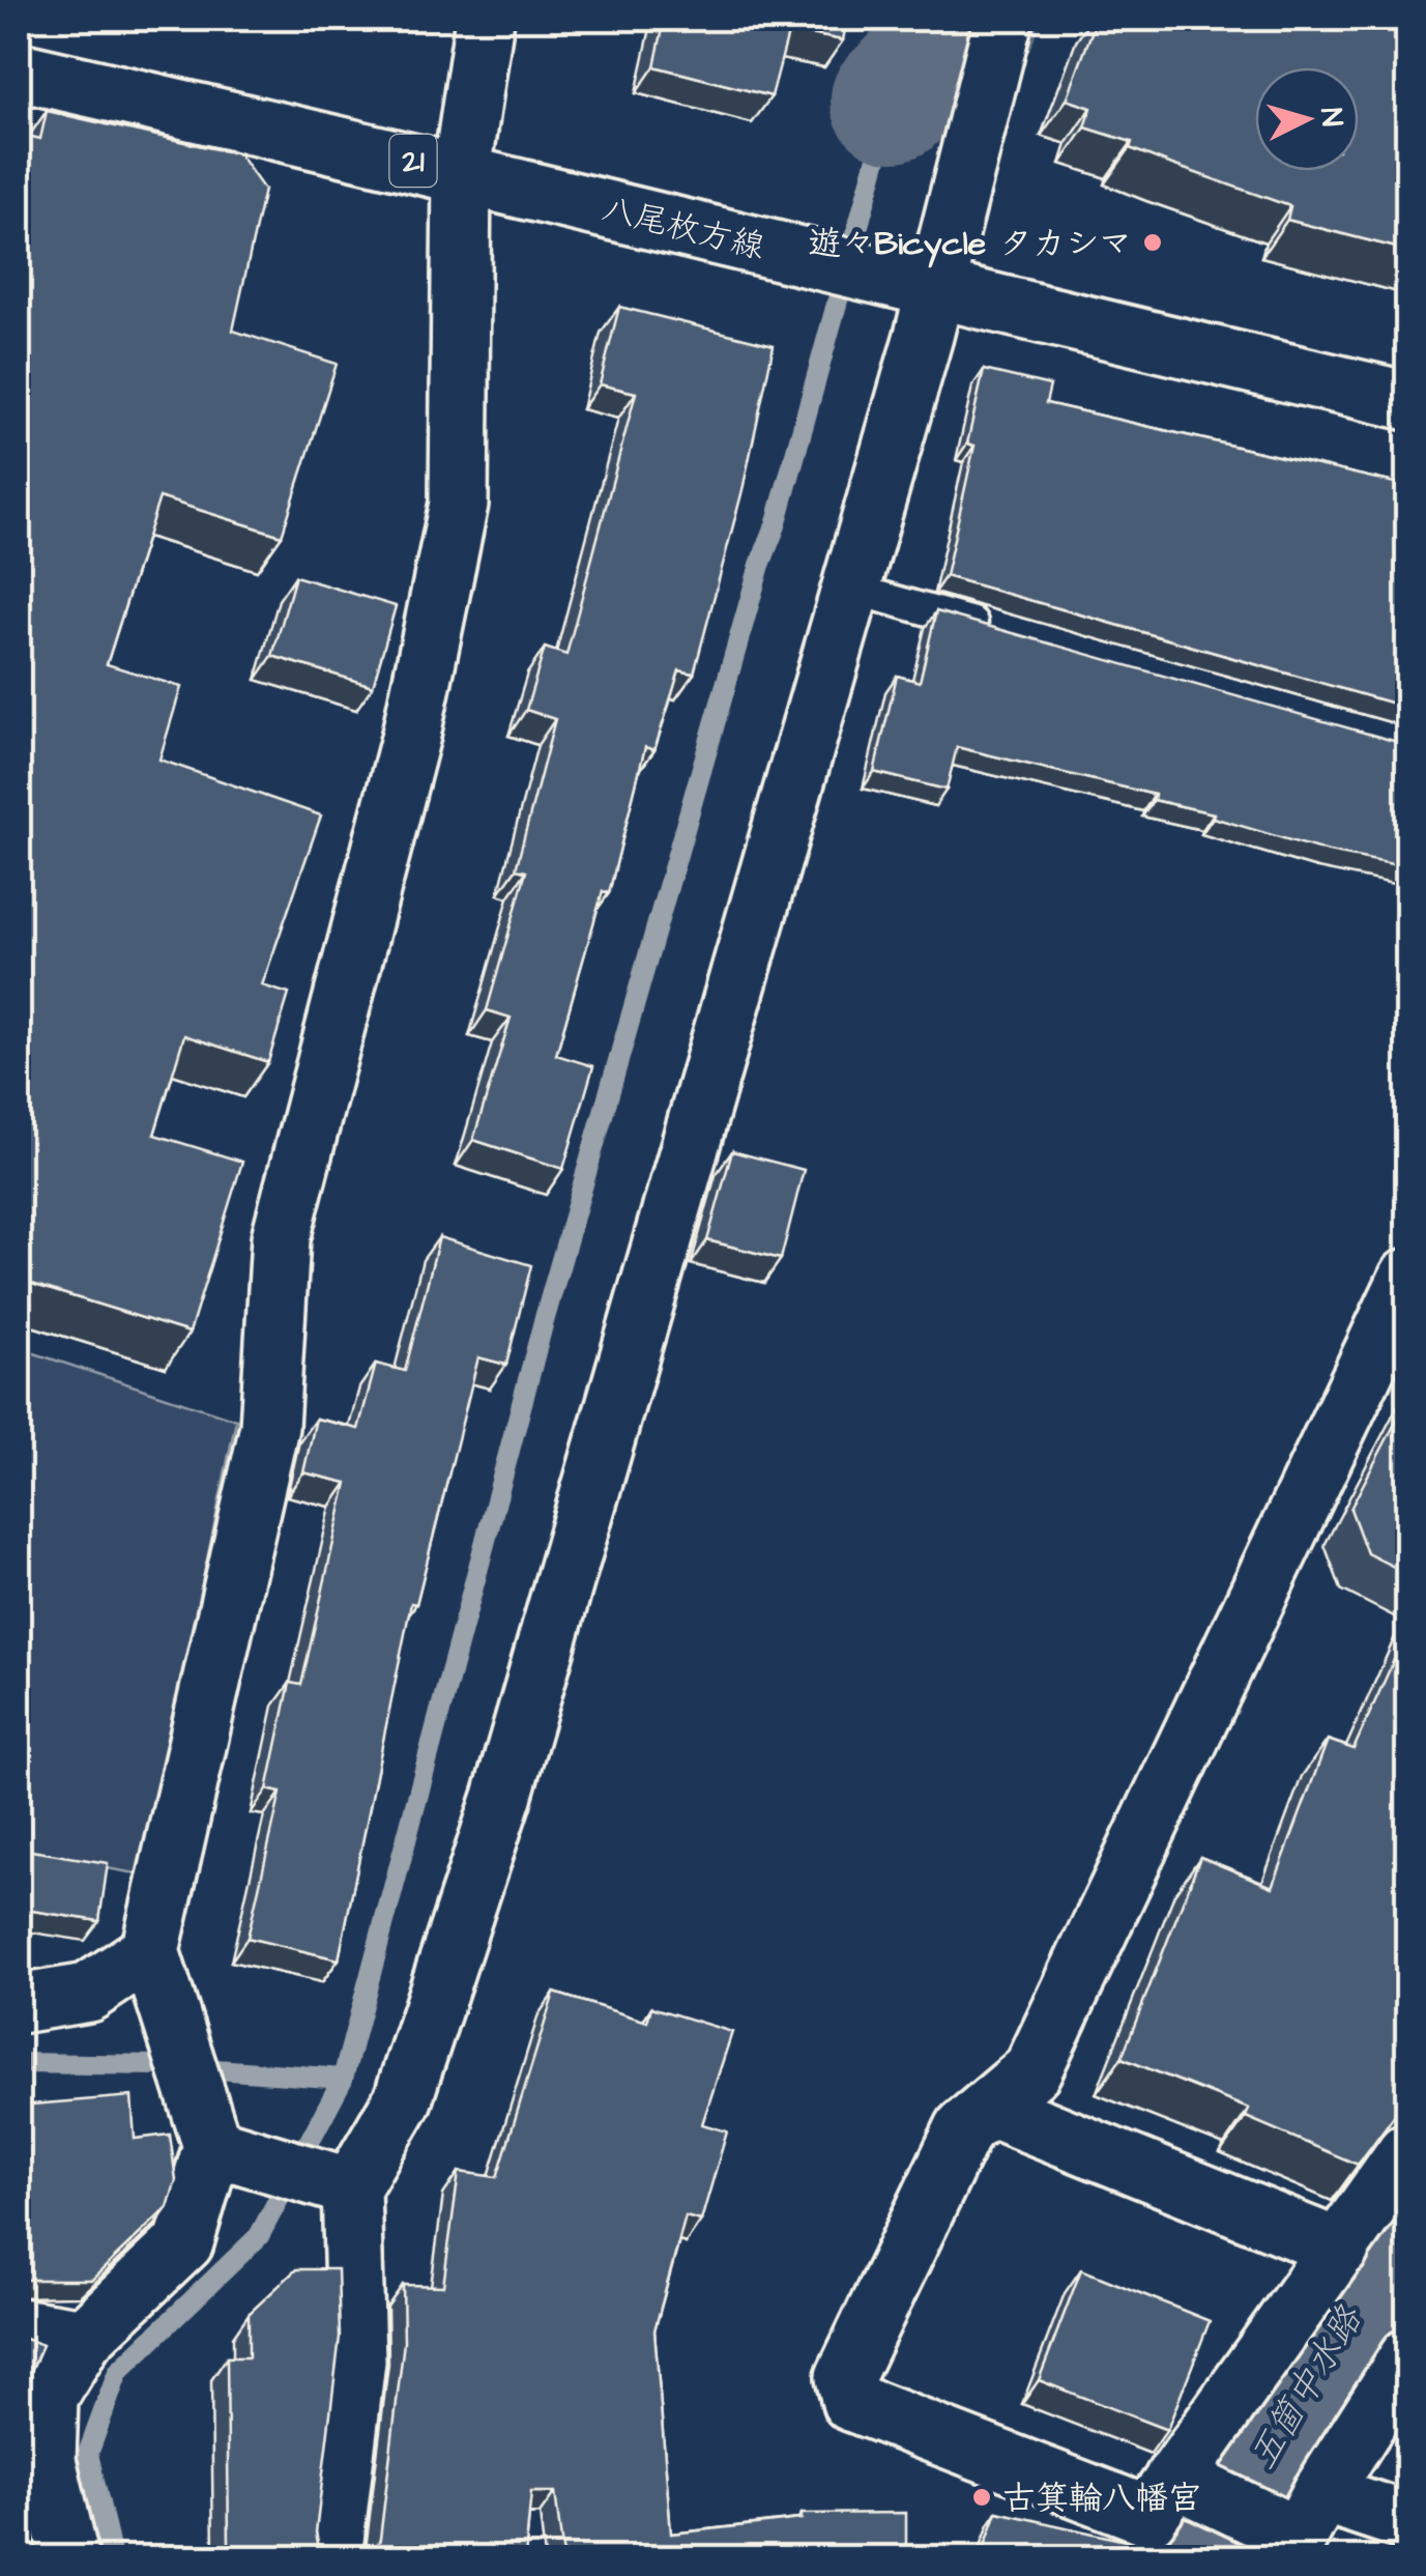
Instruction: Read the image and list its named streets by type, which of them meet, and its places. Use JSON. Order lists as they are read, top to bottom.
{
  "streets": {
    "street": ["21", "八尾枚方線"]
  },
  "water": ["五箇中水路"],
  "places": ["遊々Bicycle タカシマ", "古箕輪八幡宮"],
  "north": "right"
}
